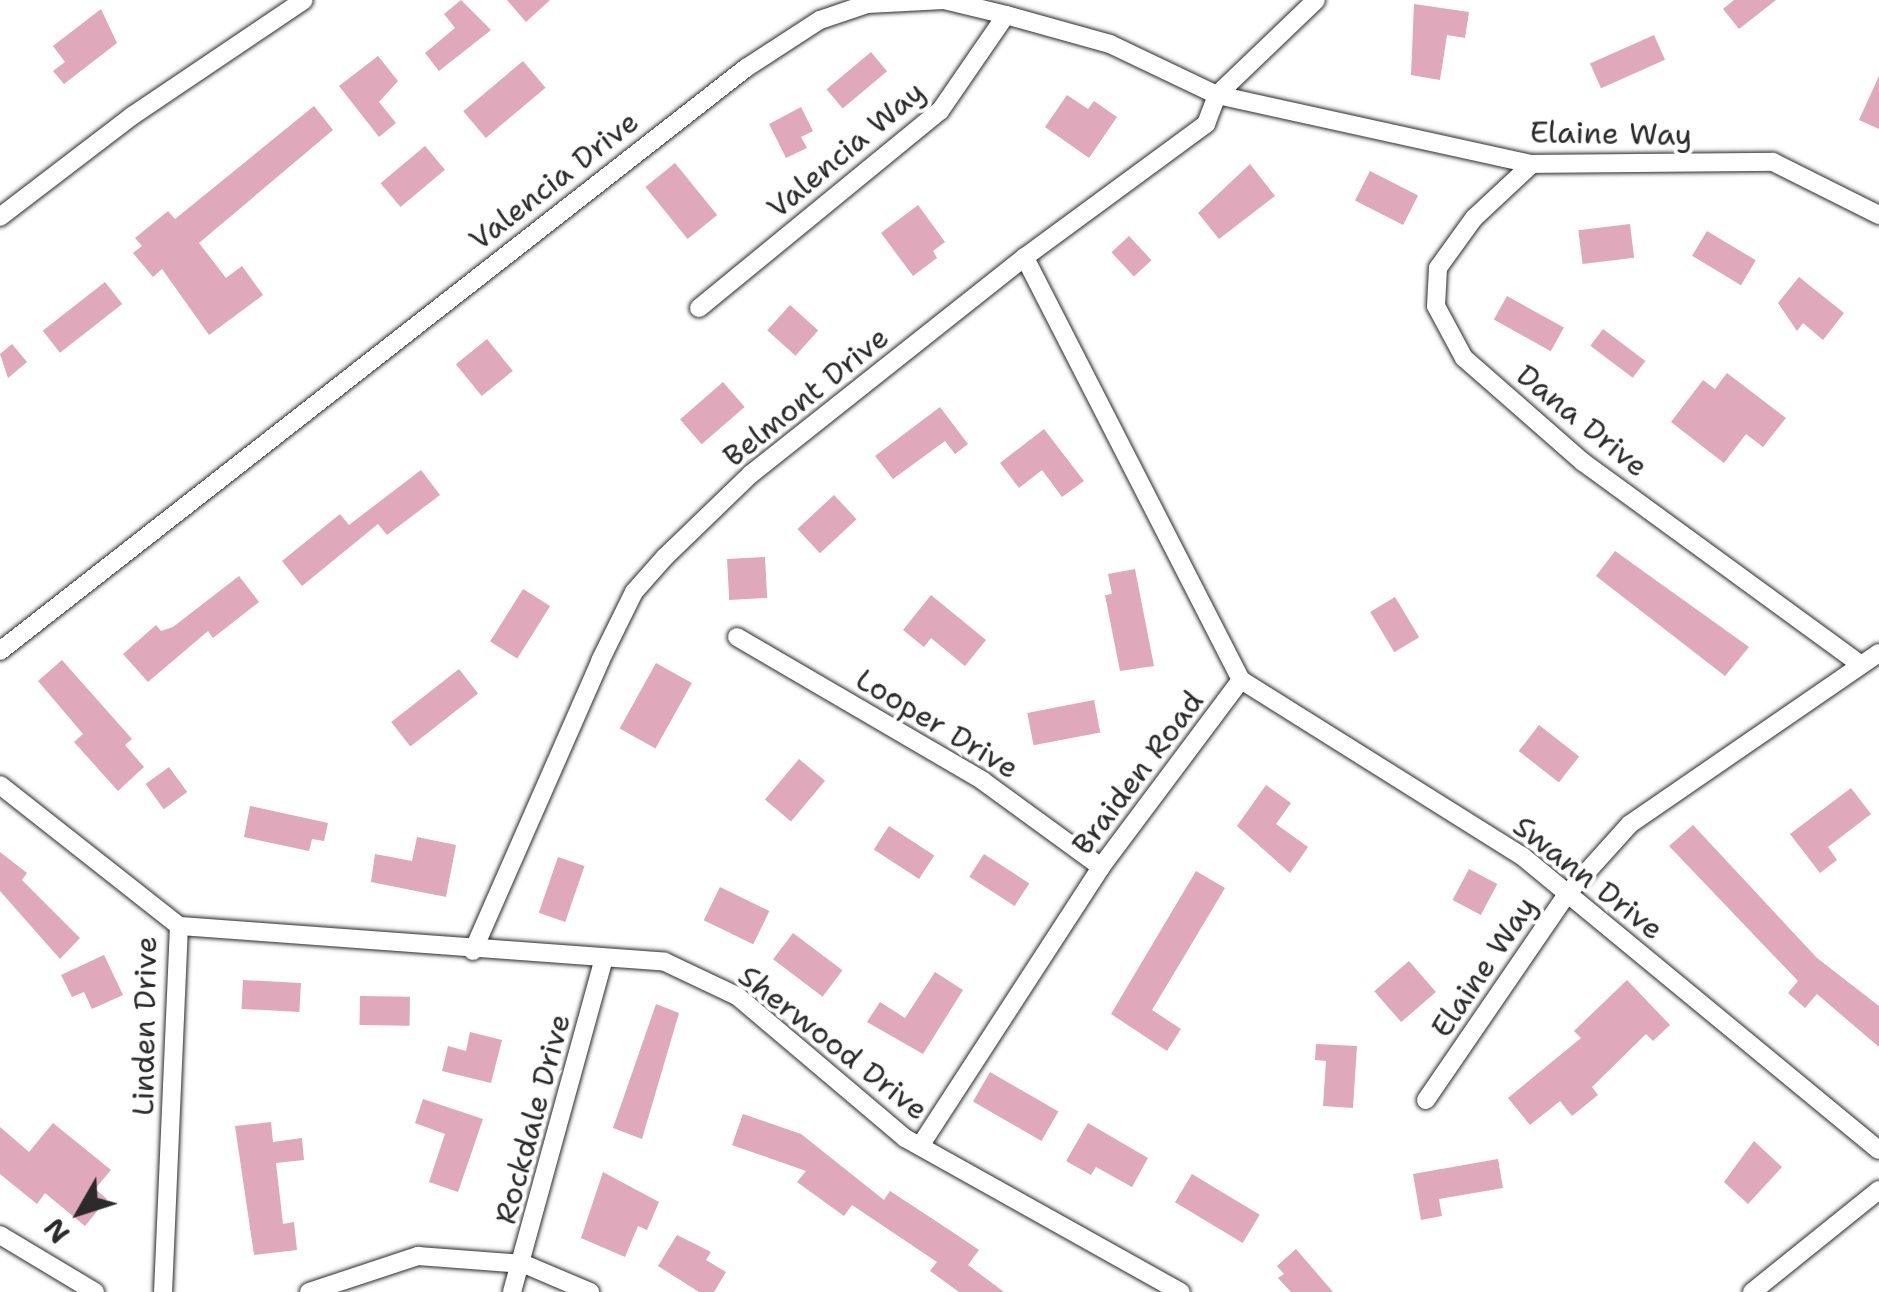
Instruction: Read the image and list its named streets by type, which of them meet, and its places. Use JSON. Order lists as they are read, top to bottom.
{
  "streets": {
    "street": [
      "Elaine Way",
      "Valencia Way",
      "Valencia Drive",
      "Belmont Drive",
      "Dana Drive",
      "Looper Drive",
      "Braiden Road",
      "Swann Drive",
      "Linden Drive",
      "Sherwood Drive",
      "Rockdale Drive"
    ]
  },
  "crossings": [
    ["Elaine Way", "Valencia Drive"],
    ["Elaine Way", "Belmont Drive"],
    ["Elaine Way", "Dana Drive"],
    ["Elaine Way", "Swann Drive"],
    ["Valencia Way", "Valencia Drive"],
    ["Valencia Drive", "Belmont Drive"],
    ["Belmont Drive", "Braiden Road"],
    ["Belmont Drive", "Sherwood Drive"],
    ["Looper Drive", "Braiden Road"],
    ["Braiden Road", "Swann Drive"],
    ["Braiden Road", "Sherwood Drive"],
    ["Linden Drive", "Sherwood Drive"],
    ["Sherwood Drive", "Rockdale Drive"]
  ],
  "north": "bottom left"
}
